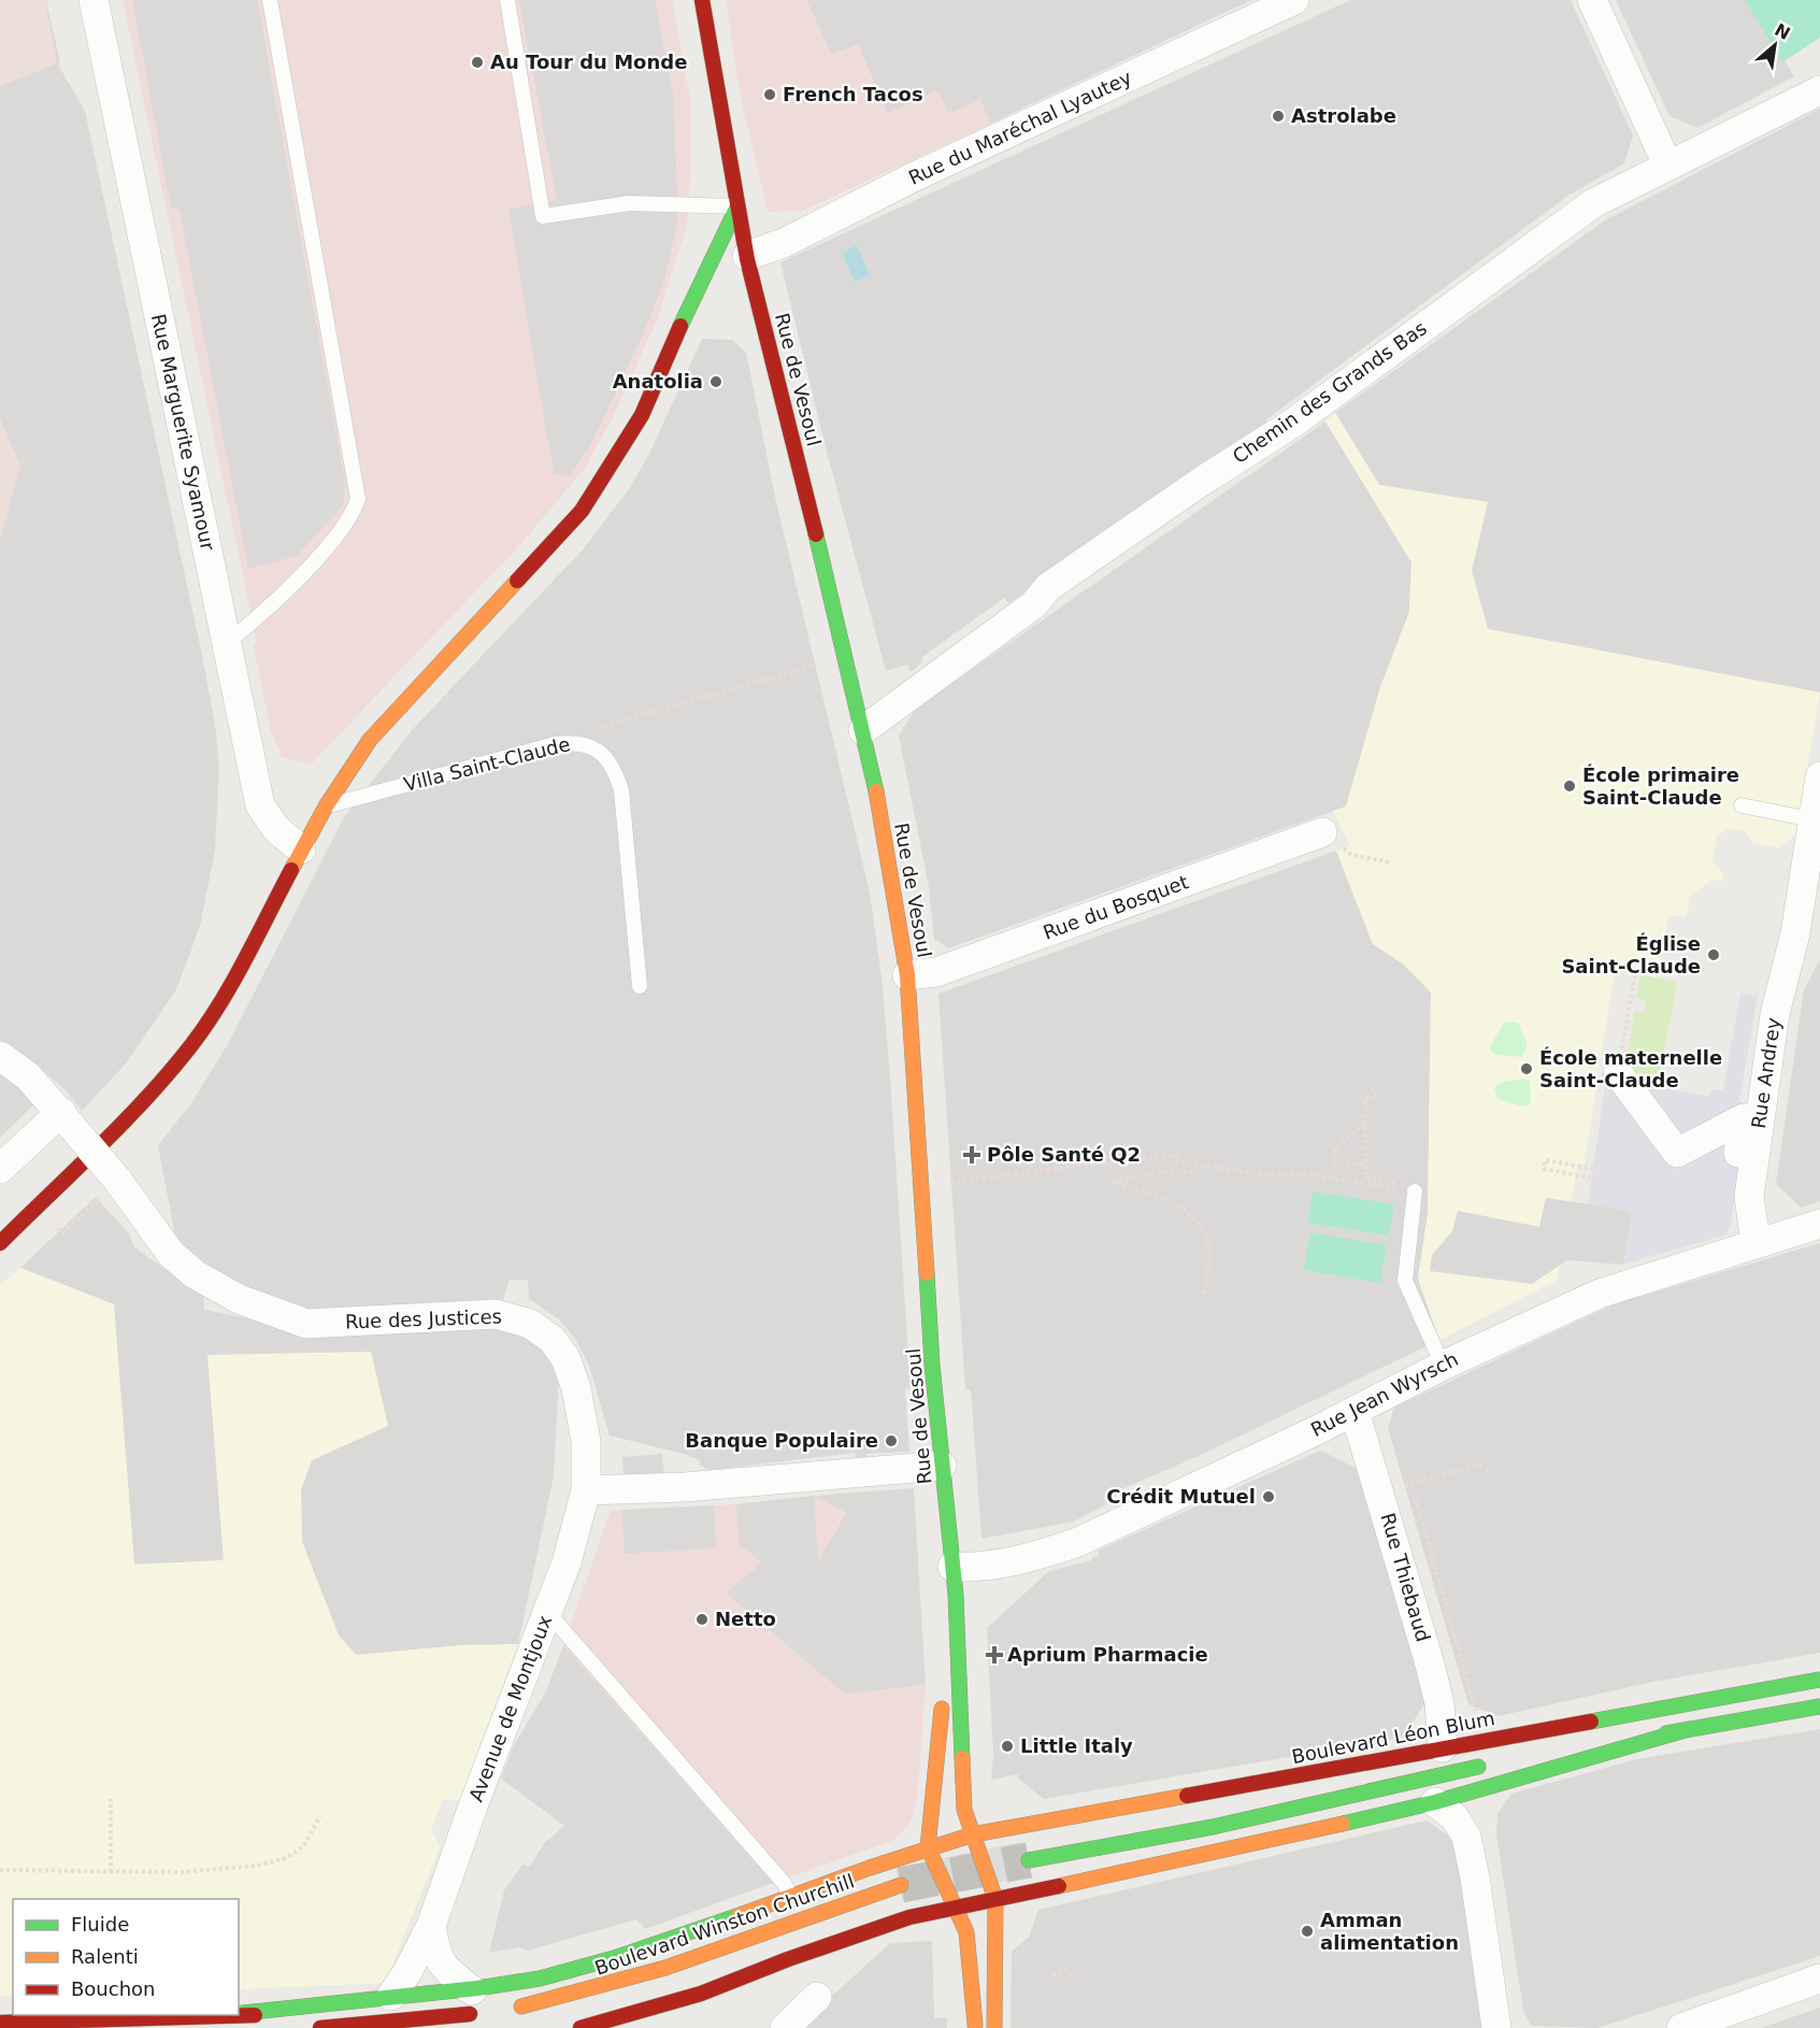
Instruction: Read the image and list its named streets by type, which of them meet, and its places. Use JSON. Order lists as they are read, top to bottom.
{
  "streets": {
    "main road": ["Rue de Vesoul", "Boulevard Léon Blum", "Boulevard Winston Churchill"],
    "street": [
      "Rue du Maréchal Lyautey",
      "Chemin des Grands Bas",
      "Rue Marguerite Syamour",
      "Rue du Bosquet",
      "Rue Andrey",
      "Rue des Justices",
      "Rue Jean Wyrsch",
      "Rue Thiebaud",
      "Avenue de Montjoux"
    ],
    "lane": ["Villa Saint-Claude"]
  },
  "crossings": [
    ["Rue du Maréchal Lyautey", "Rue de Vesoul"],
    ["Rue de Vesoul", "Chemin des Grands Bas"],
    ["Rue de Vesoul", "Rue du Bosquet"],
    ["Rue de Vesoul", "Rue Jean Wyrsch"],
    ["Rue de Vesoul", "Boulevard Léon Blum"],
    ["Rue Andrey", "Rue Jean Wyrsch"],
    ["Rue des Justices", "Avenue de Montjoux"],
    ["Rue Jean Wyrsch", "Rue Thiebaud"],
    ["Rue Thiebaud", "Boulevard Léon Blum"]
  ],
  "places": {
    "other": [
      "Au Tour du Monde",
      "French Tacos",
      "Astrolabe",
      "Anatolia",
      "École primaire Saint-Claude",
      "Église Saint-Claude",
      "École maternelle Saint-Claude",
      "Banque Populaire",
      "Crédit Mutuel",
      "Netto",
      "Little Italy",
      "Amman alimentation"
    ],
    "health": ["Pôle Santé Q2", "Aprium Pharmacie"]
  },
  "legend": ["Fluide", "Ralenti", "Bouchon"],
  "north": "top right"
}
